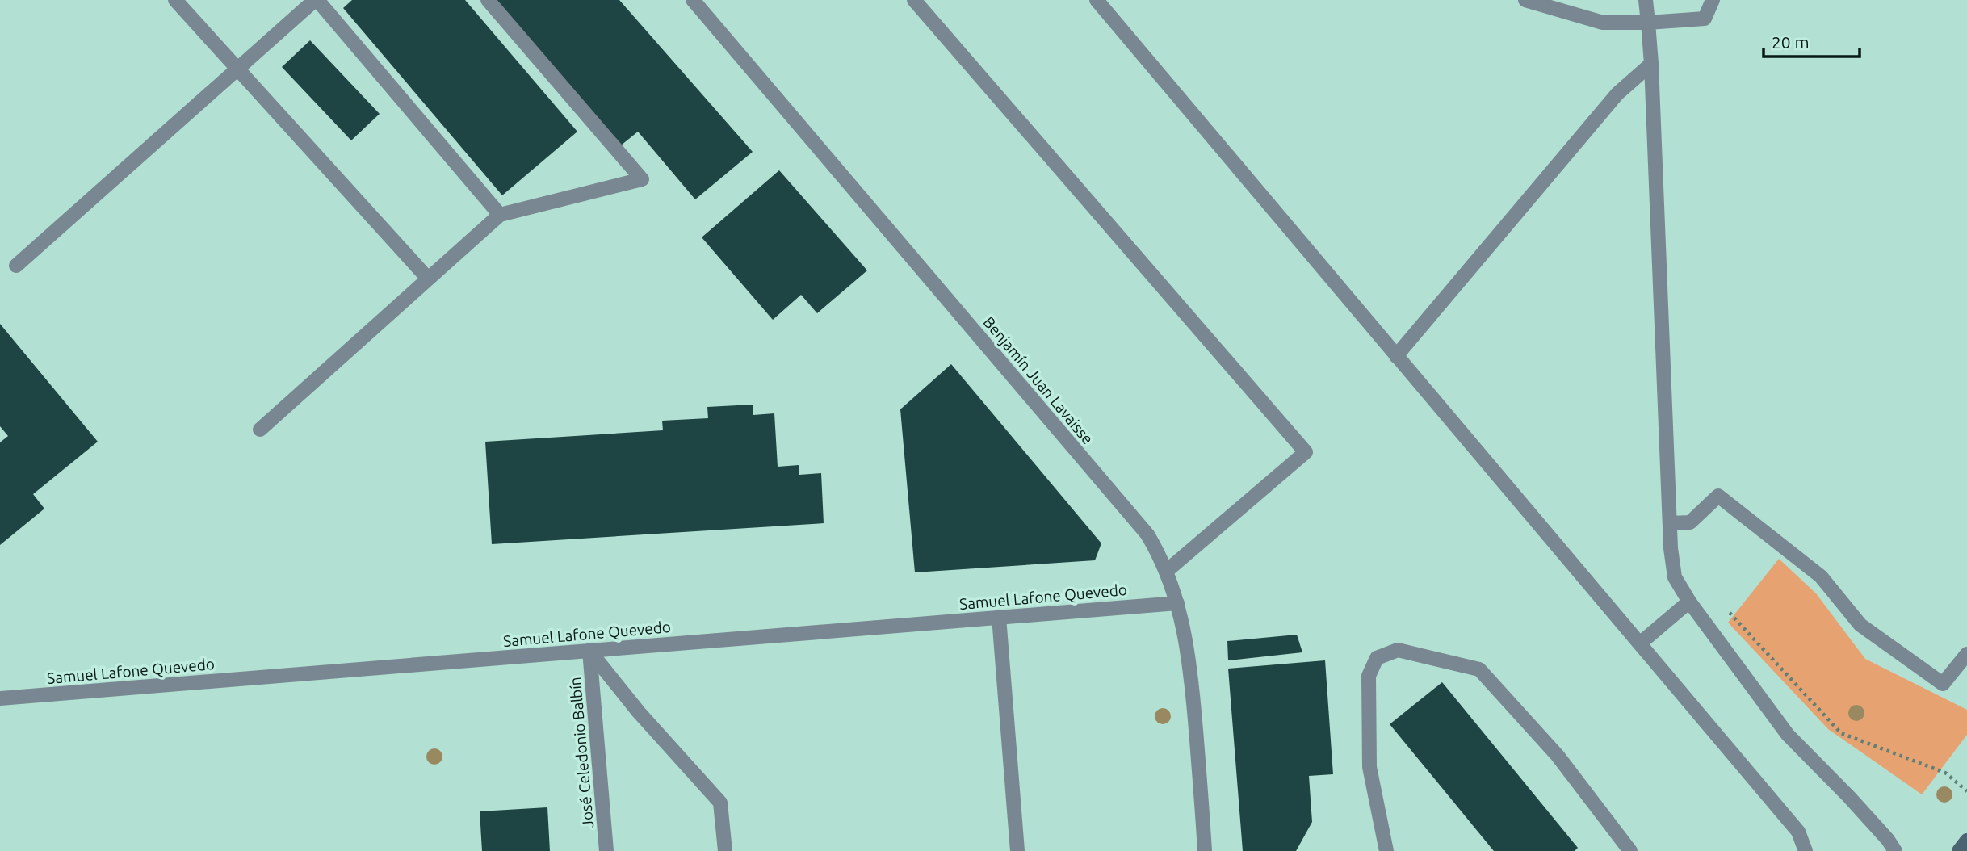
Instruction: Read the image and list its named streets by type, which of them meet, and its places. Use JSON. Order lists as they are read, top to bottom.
{
  "streets": {
    "street": ["Benjamín Juan Lavaisse", "Samuel Lafone Quevedo", "José Celedonio Balbín"]
  },
  "crossings": [
    ["Benjamín Juan Lavaisse", "Samuel Lafone Quevedo"],
    ["Samuel Lafone Quevedo", "José Celedonio Balbín"]
  ],
  "scale_bar": "20 m"
}
